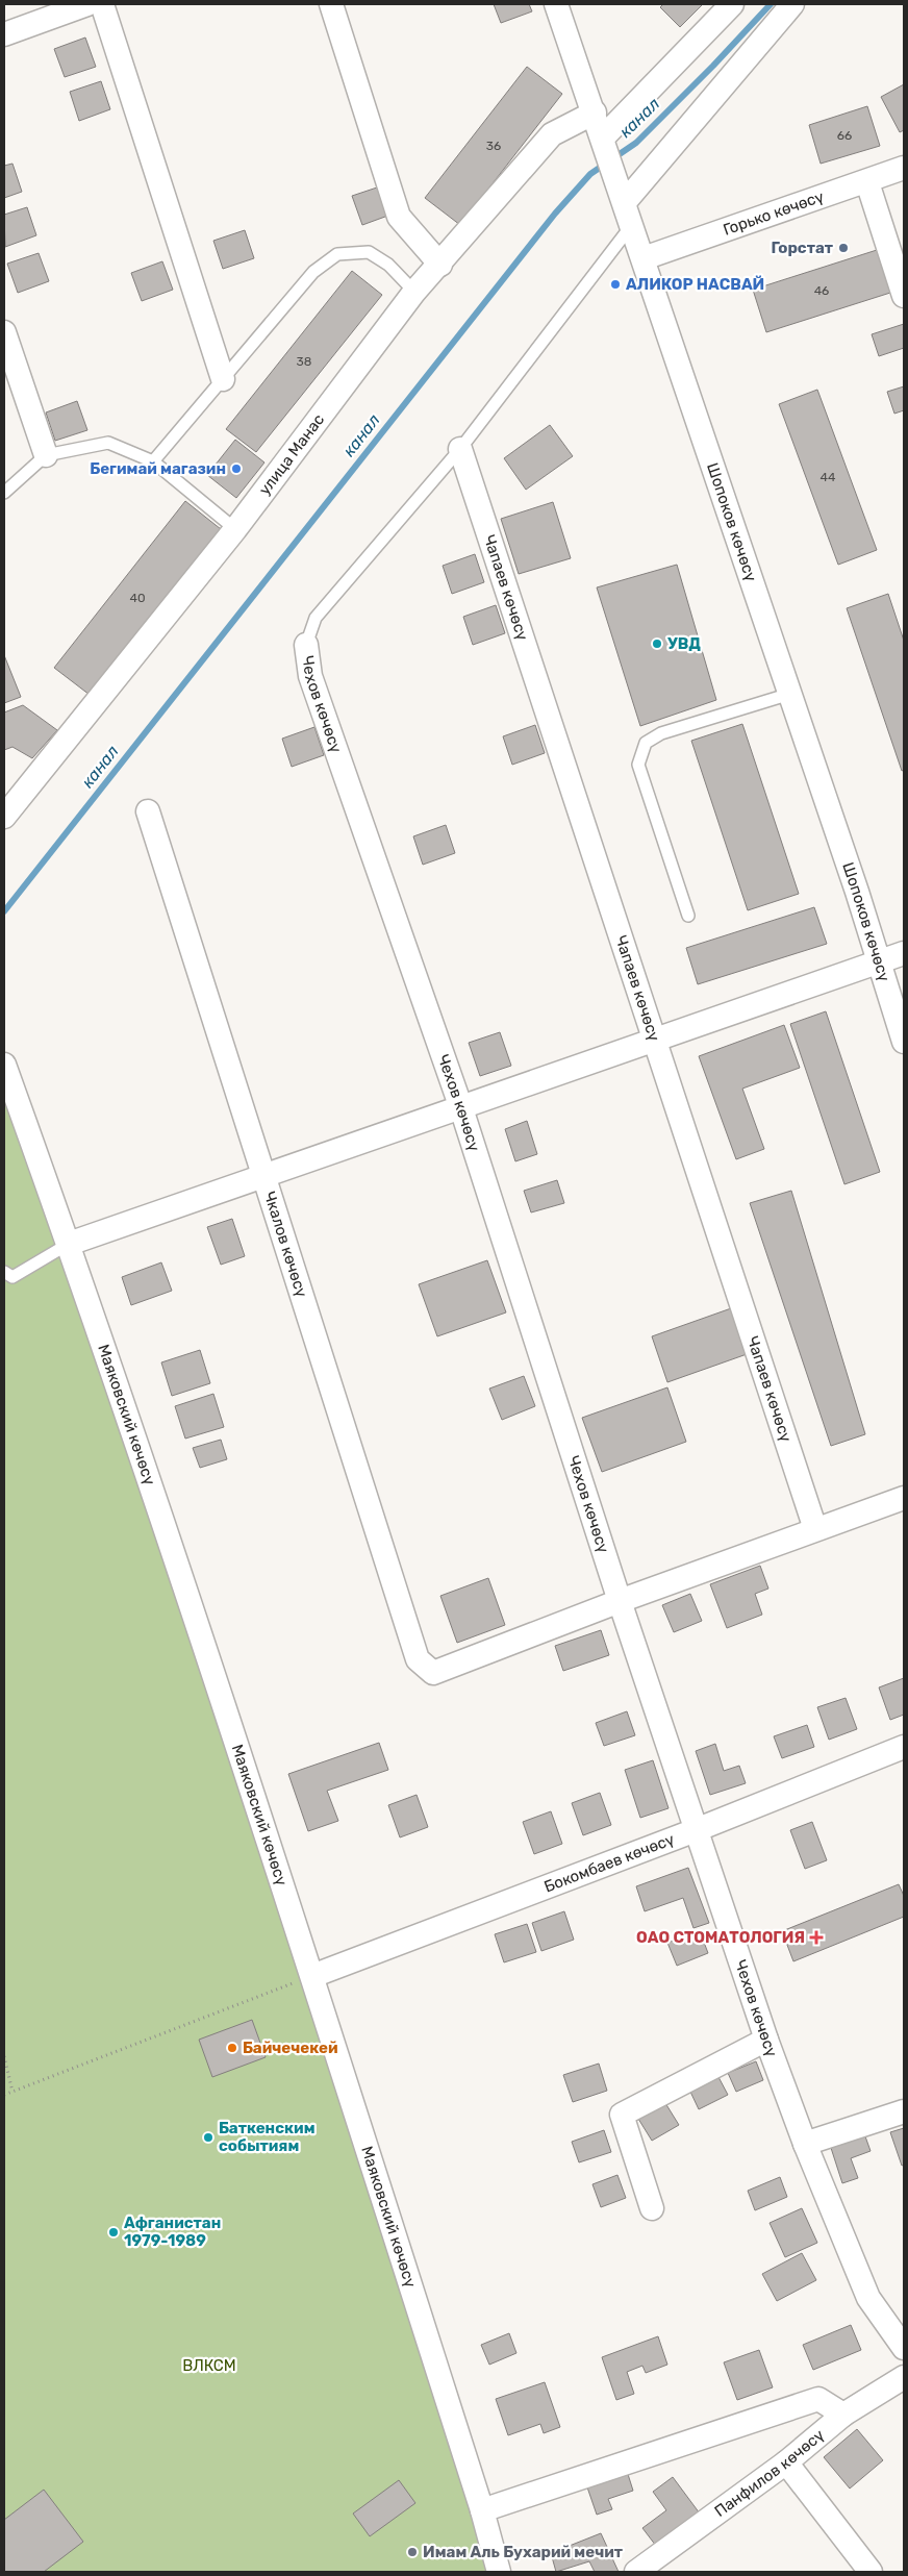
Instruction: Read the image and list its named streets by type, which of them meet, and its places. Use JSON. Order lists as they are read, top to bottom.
{
  "streets": {
    "street": [
      "Горько көчөсү",
      "улица Манас",
      "Шопоков көчөсү",
      "Чапаев көчөсү",
      "Чехов көчөсү",
      "Чкалов көчөсү",
      "Маяковский көчөсү",
      "Бокомбаев көчөсү",
      "Панфилов көчөсү"
    ]
  },
  "crossings": [
    ["Горько көчөсү", "Шопоков көчөсү"],
    ["улица Манас", "Шопоков көчөсү"],
    ["Чехов көчөсү", "Чкалов көчөсү"],
    ["Чехов көчөсү", "Бокомбаев көчөсү"],
    ["Маяковский көчөсү", "Бокомбаев көчөсү"]
  ],
  "water": ["канал"],
  "parks": ["ВЛКСМ"],
  "places": {
    "other": [
      "Горстат",
      "АЛИКОР НАСВАЙ",
      "Бегимай магазин",
      "УВД",
      "Байчечекей",
      "Баткенским событиям",
      "Афганистан 1979-1989",
      "Имам Аль Бухарий мечит"
    ],
    "health": ["ОАО СТОМАТОЛОГИЯ"]
  },
  "house_numbers": [
    "66",
    "36",
    "46",
    "38",
    "44",
    "40"
  ]
}
